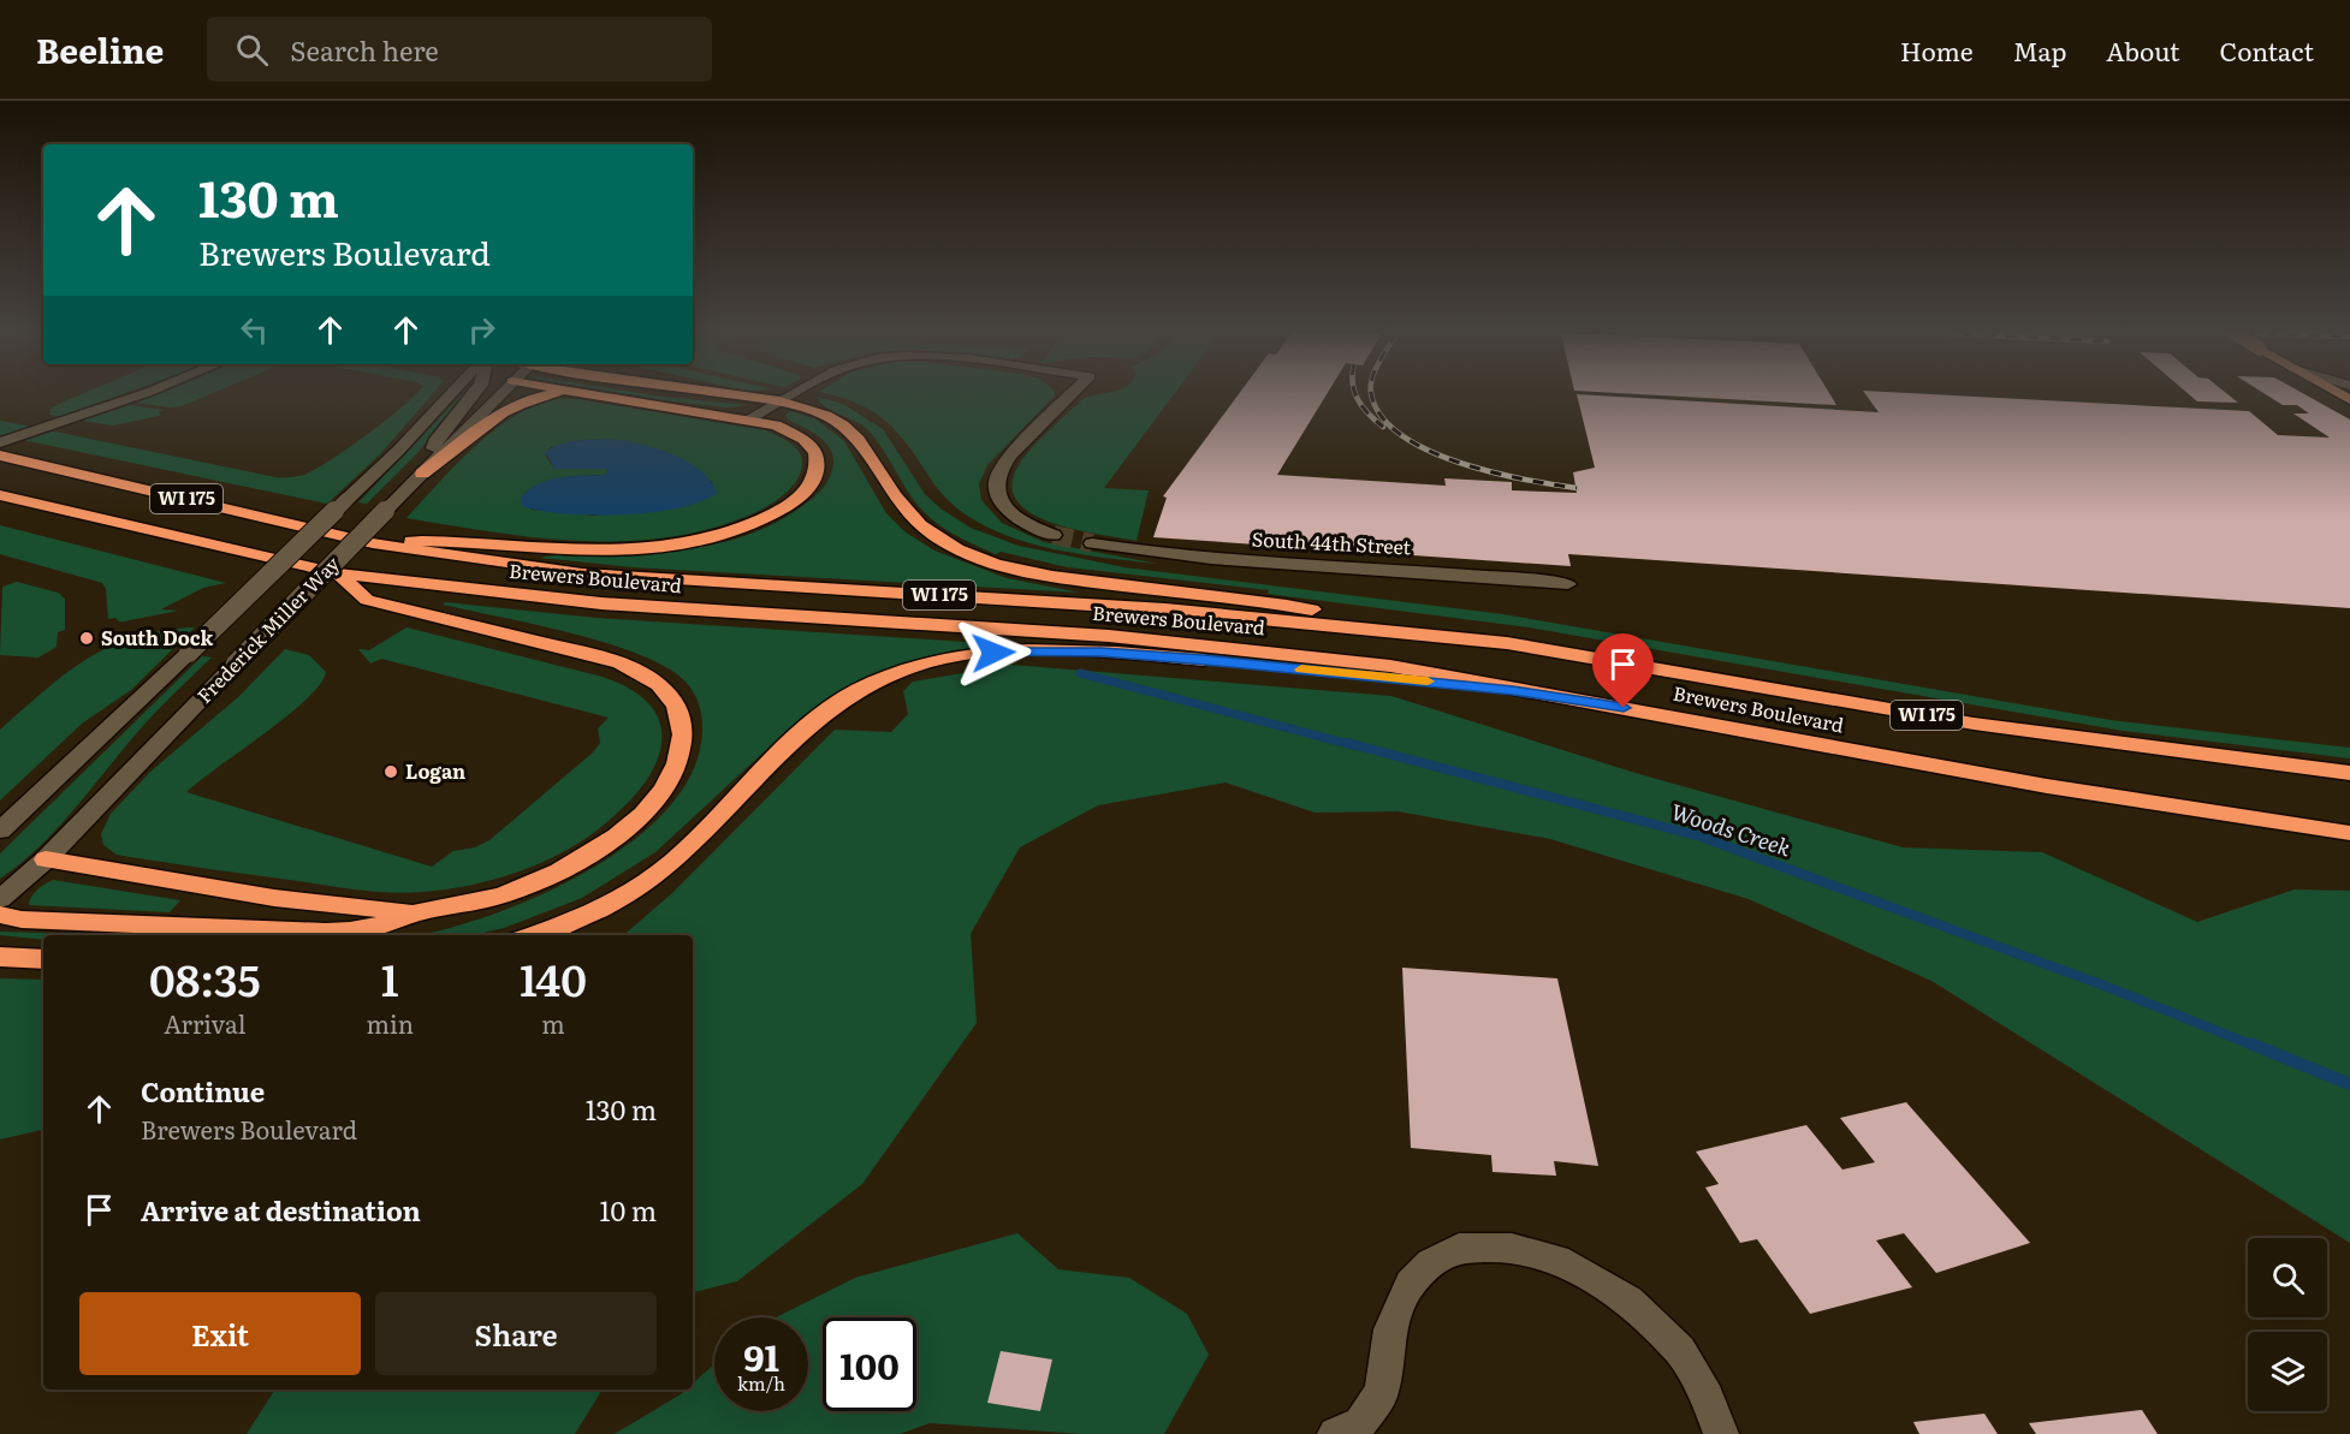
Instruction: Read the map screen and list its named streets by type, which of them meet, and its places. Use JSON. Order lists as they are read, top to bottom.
{
  "streets": {
    "highway": ["WI 175", "Brewers Boulevard"],
    "street": ["South 44th Street", "Frederick Miller Way"]
  },
  "water": ["Woods Creek"],
  "places": ["South Dock", "Logan"],
  "page": {
    "header": "Beeline",
    "search": "Search here",
    "nav": [
      "Home",
      "Map",
      "About",
      "Contact"
    ],
    "turn": ["130 m", "Brewers Boulevard"],
    "eta": [
      "08:35",
      "Arrival",
      "1",
      "min",
      "140",
      "m"
    ],
    "list": [
      {
        "name": "Continue",
        "note": "Brewers Boulevard",
        "value": "130 m"
      },
      {
        "name": "Arrive at destination",
        "value": "10 m"
      }
    ],
    "buttons": ["Exit", "Share"],
    "speed": "91 km/h",
    "limit": "100"
  }
}
